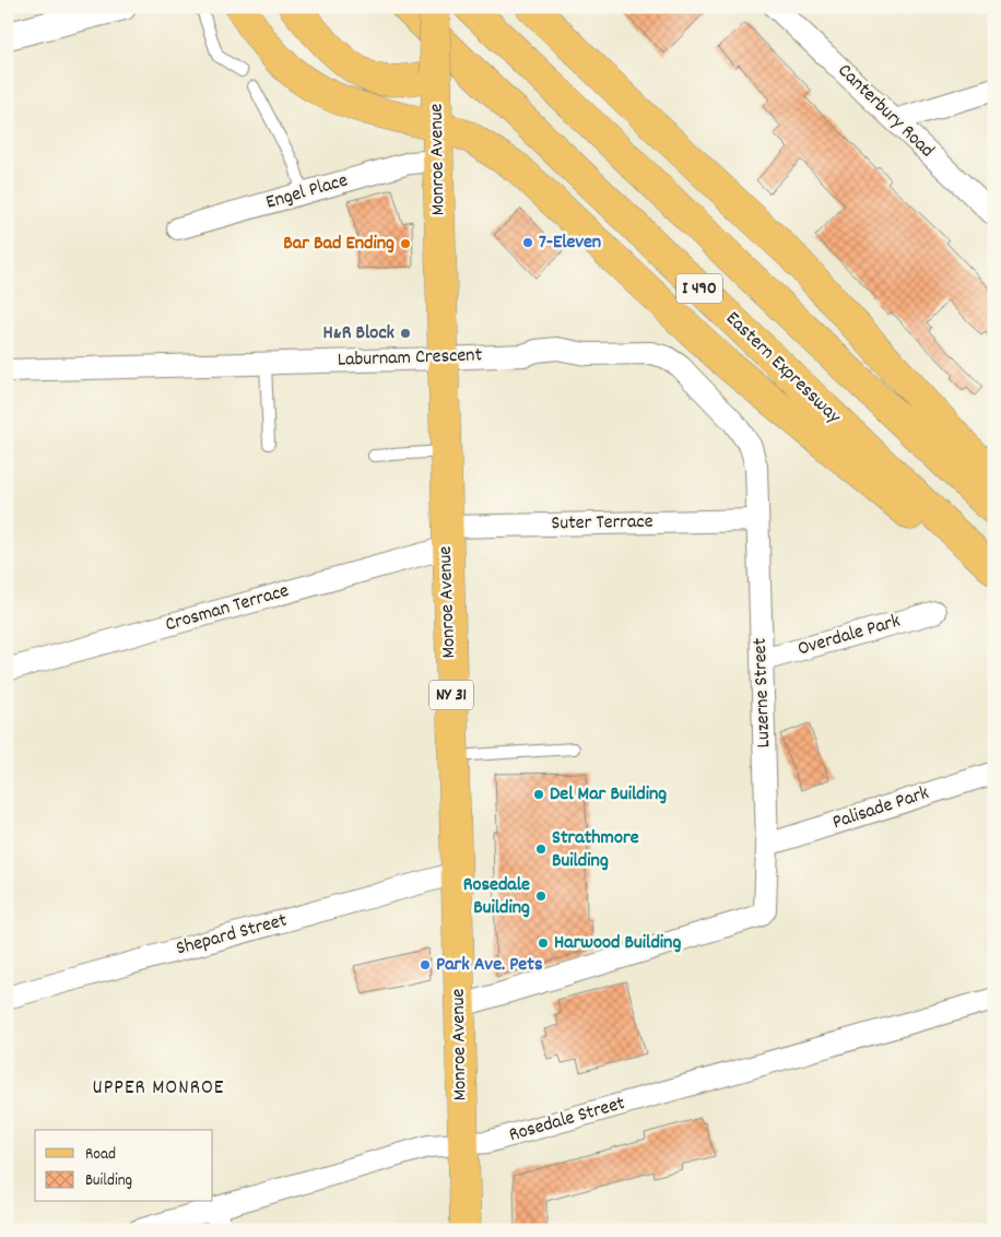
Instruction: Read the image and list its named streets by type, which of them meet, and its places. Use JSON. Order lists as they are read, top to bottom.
{
  "streets": {
    "main road": [
      "Monroe Avenue",
      "I 490",
      "Eastern Expressway",
      "NY 31"
    ],
    "street": [
      "Canterbury Road",
      "Engel Place",
      "Laburnam Crescent",
      "Suter Terrace",
      "Crosman Terrace",
      "Overdale Park",
      "Luzerne Street",
      "Palisade Park",
      "Shepard Street",
      "Rosedale Street"
    ]
  },
  "crossings": [
    ["Monroe Avenue", "Engel Place"],
    ["Monroe Avenue", "Laburnam Crescent"],
    ["Monroe Avenue", "Suter Terrace"],
    ["Monroe Avenue", "Crosman Terrace"],
    ["Monroe Avenue", "Luzerne Street"],
    ["Monroe Avenue", "Shepard Street"],
    ["Monroe Avenue", "Rosedale Street"],
    ["Laburnam Crescent", "Luzerne Street"],
    ["Suter Terrace", "Crosman Terrace"],
    ["Suter Terrace", "Luzerne Street"],
    ["Overdale Park", "Luzerne Street"],
    ["Luzerne Street", "Palisade Park"]
  ],
  "districts": ["UPPER MONROE"],
  "places": [
    "7-Eleven",
    "Bar Bad Ending",
    "H&R Block",
    "Del Mar Building",
    "Strathmore Building",
    "Rosedale Building",
    "Harwood Building",
    "Park Ave. Pets"
  ],
  "legend": ["Road", "Building"]
}
